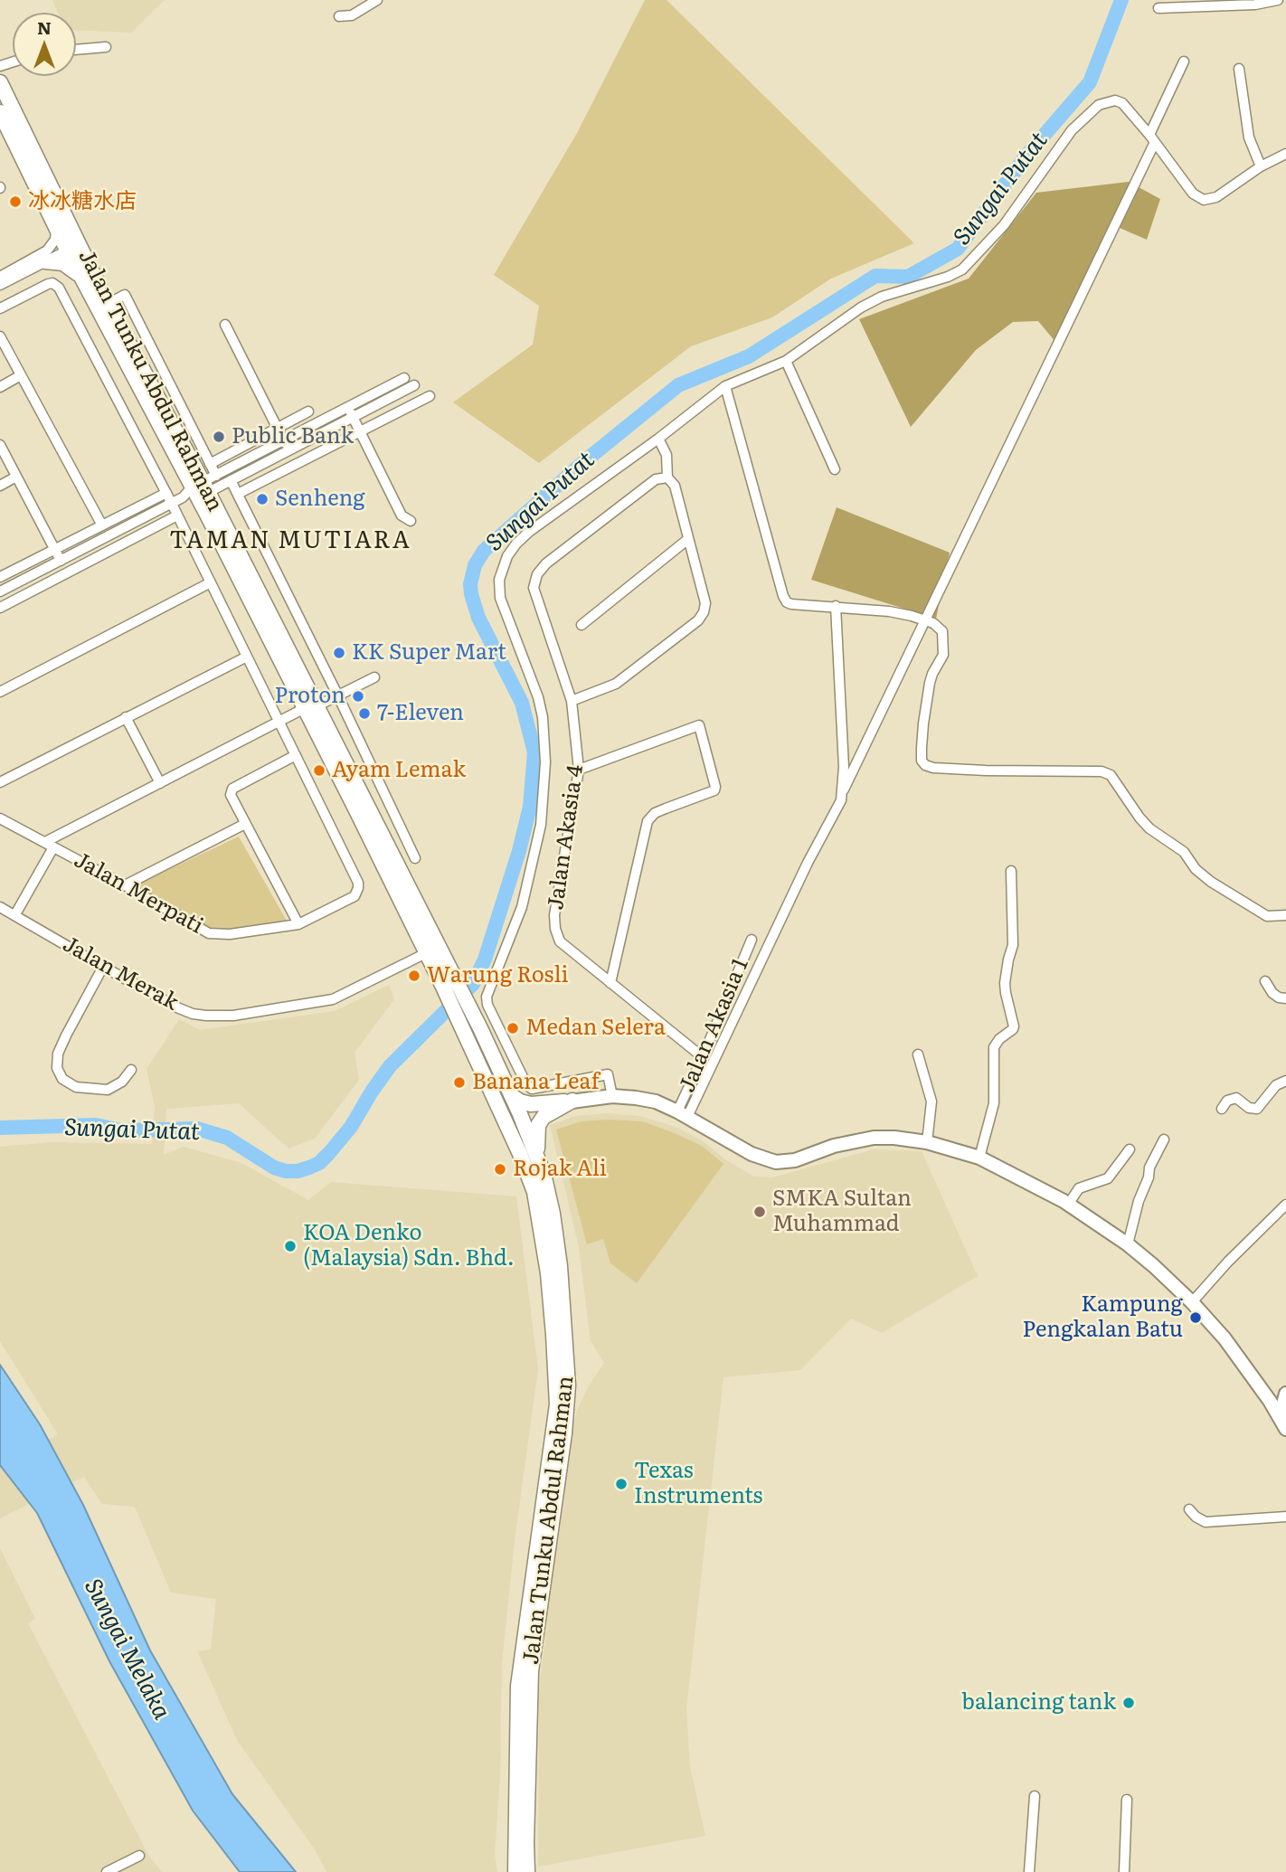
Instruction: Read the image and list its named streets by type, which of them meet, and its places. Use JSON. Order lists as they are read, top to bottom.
{
  "streets": {
    "main road": ["Jalan Tunku Abdul Rahman"],
    "street": [
      "Jalan Akasia 4",
      "Jalan Merpati",
      "Jalan Merak",
      "Jalan Akasia 1"
    ]
  },
  "crossings": [
    ["Jalan Tunku Abdul Rahman", "Jalan Merak"]
  ],
  "districts": ["TAMAN MUTIARA"],
  "water": ["Sungai Putat", "Sungai Melaka"],
  "places": [
    "冰冰糖水店",
    "Public Bank",
    "Senheng",
    "KK Super Mart",
    "Proton",
    "7-Eleven",
    "Ayam Lemak",
    "Warung Rosli",
    "Medan Selera",
    "Banana Leaf",
    "Rojak Ali",
    "SMKA Sultan Muhammad",
    "KOA Denko (Malaysia) Sdn. Bhd.",
    "Kampung Pengkalan Batu",
    "Texas Instruments",
    "balancing tank"
  ],
  "north": "top"
}
